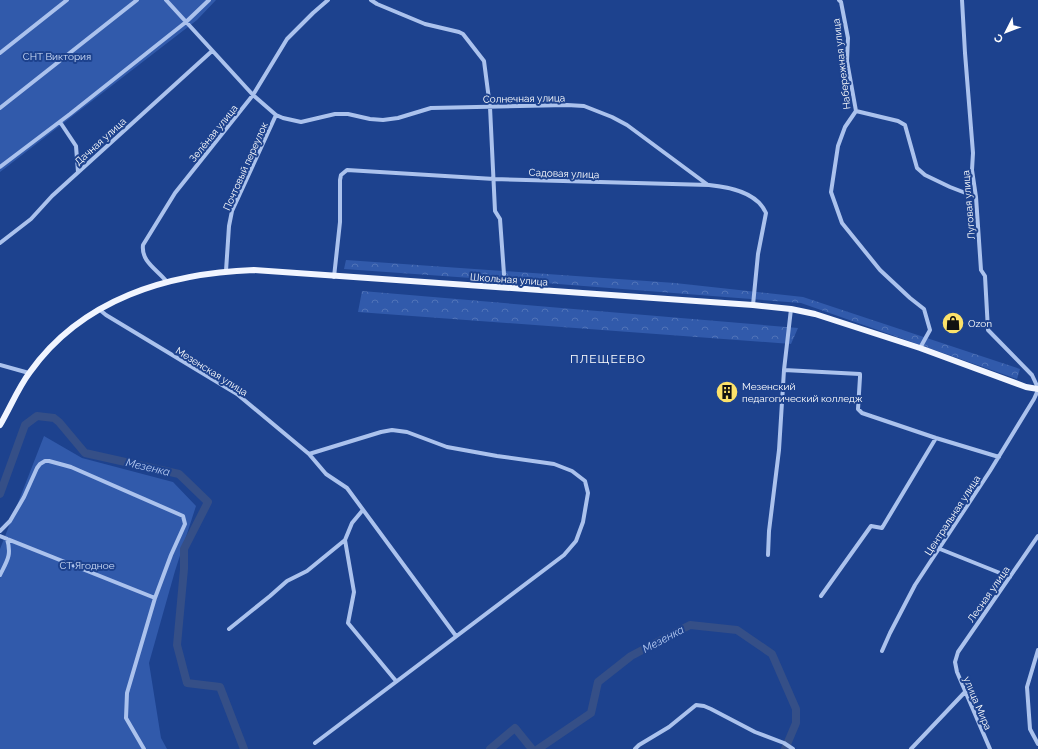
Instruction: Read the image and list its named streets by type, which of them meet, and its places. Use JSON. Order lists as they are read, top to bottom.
{
  "streets": {
    "main road": ["Школьная улица"],
    "street": [
      "Набережная улица",
      "Солнечная улица",
      "Зелёная улица",
      "Дачная улица",
      "Почтовый переулок",
      "Садовая улица",
      "Луговая улица",
      "Мезенская улица",
      "Центральная улица",
      "Лесная улица",
      "улица Мира"
    ]
  },
  "crossings": [
    ["Набережная улица", "Школьная улица"],
    ["Солнечная улица", "Почтовый переулок"],
    ["Солнечная улица", "Садовая улица"],
    ["Зелёная улица", "Школьная улица"],
    ["Почтовый переулок", "Школьная улица"],
    ["Садовая улица", "Школьная улица"],
    ["Луговая улица", "Школьная улица"],
    ["Луговая улица", "Центральная улица"],
    ["Школьная улица", "Мезенская улица"],
    ["Школьная улица", "Центральная улица"],
    ["Лесная улица", "улица Мира"]
  ],
  "districts": ["ПЛЕЩЕЕВО"],
  "water": ["Мезенка"],
  "parks": ["СНТ Виктория", "СТ Ягодное"],
  "places": {
    "shop": ["Ozon"],
    "building": ["Мезенский педагогический колледж"]
  },
  "north": "bottom left"
}
